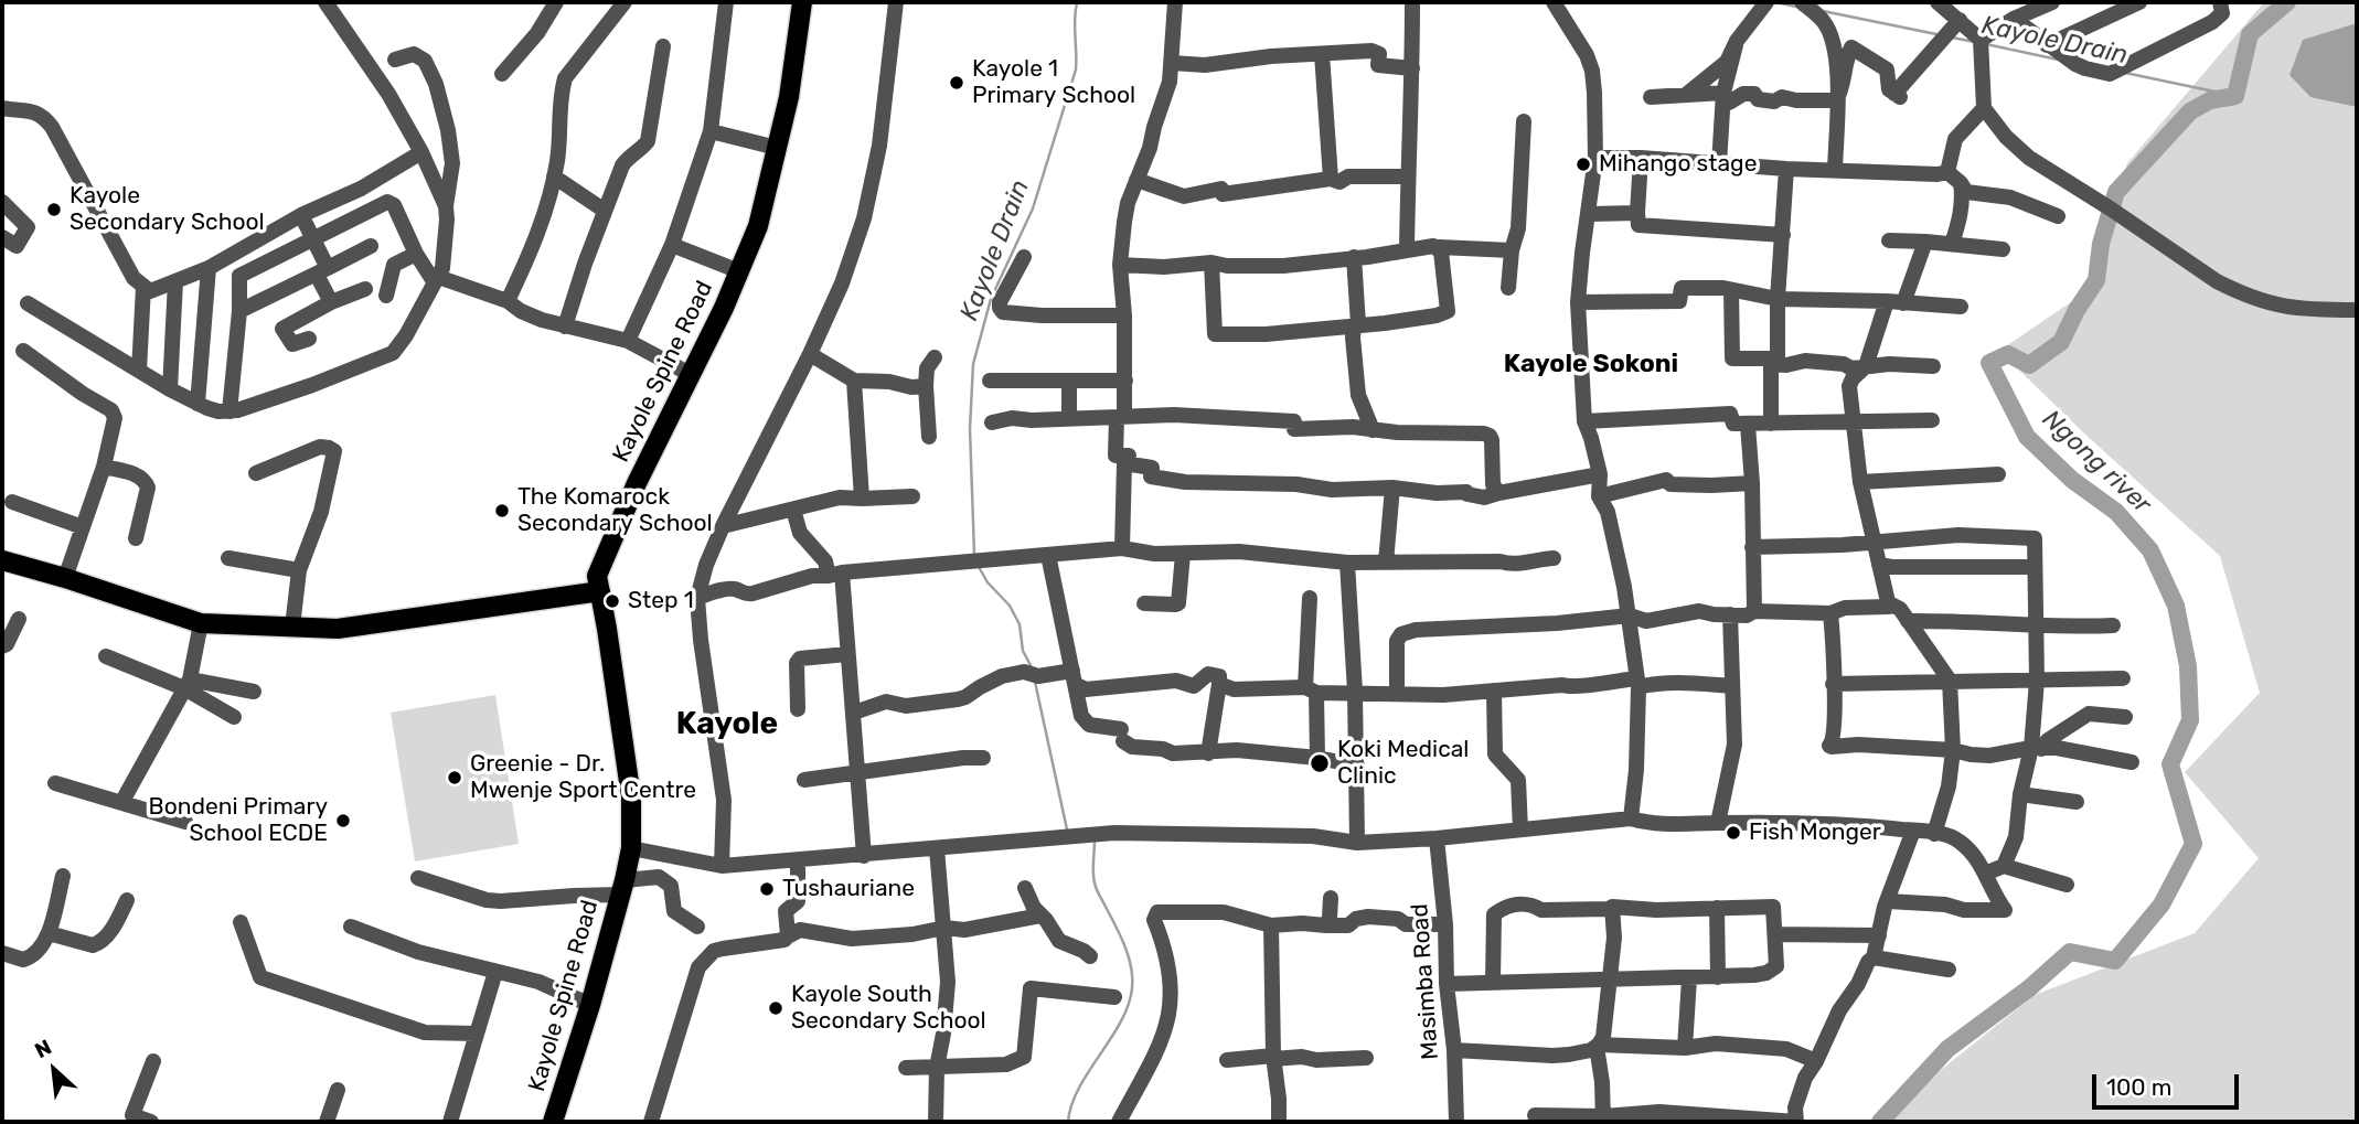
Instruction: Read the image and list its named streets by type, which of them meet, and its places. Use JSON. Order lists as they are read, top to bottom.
{
  "streets": {
    "main road": ["Kayole Spine Road"],
    "street": ["Masimba Road"]
  },
  "districts": ["Kayole Sokoni", "Kayole"],
  "water": ["Kayole Drain", "Ngong river"],
  "places": [
    "Kayole 1 Primary School",
    "Mihango stage",
    "Kayole Secondary School",
    "The Komarock Secondary School",
    "Step 1",
    "Koki Medical Clinic",
    "Greenie - Dr. Mwenje Sport Centre",
    "Bondeni Primary School ECDE",
    "Fish Monger",
    "Tushauriane",
    "Kayole South Secondary School"
  ],
  "scale_bar": "100 m",
  "north": "top left"
}
